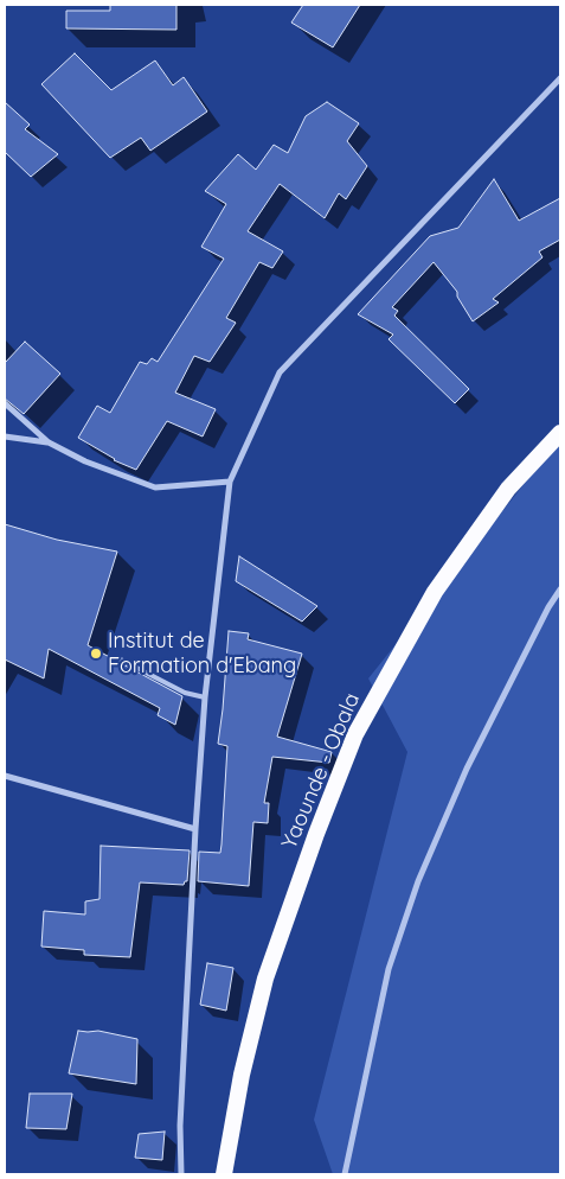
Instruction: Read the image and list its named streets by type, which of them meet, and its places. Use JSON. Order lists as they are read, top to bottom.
{
  "streets": {
    "highway": ["Yaounde - Obala"]
  },
  "places": ["Institut de Formation d'Ebang"]
}
